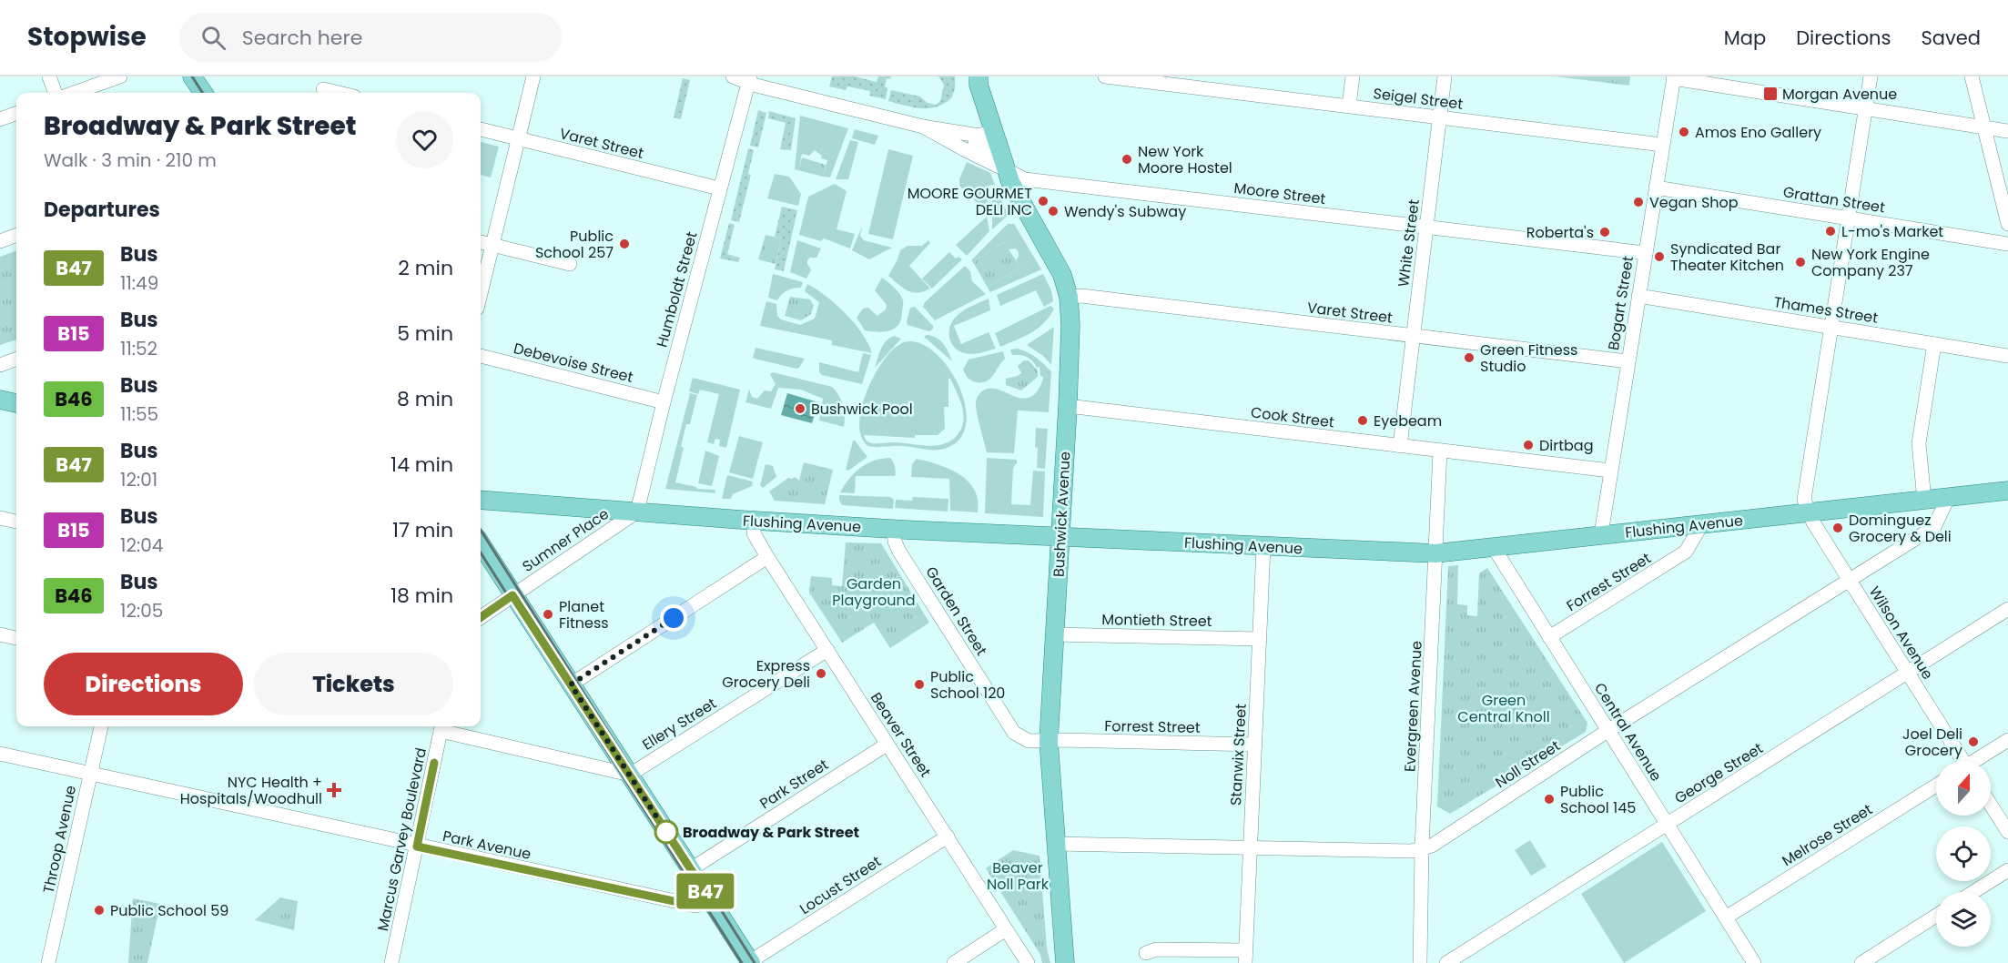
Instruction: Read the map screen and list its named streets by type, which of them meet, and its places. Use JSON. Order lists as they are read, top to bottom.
{
  "streets": {
    "main road": ["Bushwick Avenue", "Flushing Avenue"],
    "street": [
      "Seigel Street",
      "Varet Street",
      "Moore Street",
      "Grattan Street",
      "White Street",
      "Humboldt Street",
      "Bogart Street",
      "Thames Street",
      "Debevoise Street",
      "Cook Street",
      "Sumner Place",
      "Forrest Street",
      "Garden Street",
      "Montieth Street",
      "Wilson Avenue",
      "Evergreen Avenue",
      "Ellery Street",
      "Central Avenue",
      "Beaver Street",
      "Stanwix Street",
      "Noll Street",
      "George Street",
      "Park Street",
      "Melrose Street",
      "Throop Avenue",
      "Marcus Garvey Boulevard",
      "Park Avenue",
      "Locust Street"
    ]
  },
  "crossings": [
    ["Seigel Street", "White Street"],
    ["Seigel Street", "Bogart Street"],
    ["Varet Street", "White Street"],
    ["Varet Street", "Humboldt Street"],
    ["Varet Street", "Bogart Street"],
    ["Varet Street", "Bushwick Avenue"],
    ["Moore Street", "White Street"],
    ["Moore Street", "Humboldt Street"],
    ["Moore Street", "Bogart Street"],
    ["Moore Street", "Bushwick Avenue"],
    ["Grattan Street", "Bogart Street"],
    ["White Street", "Cook Street"],
    ["Humboldt Street", "Debevoise Street"],
    ["Humboldt Street", "Flushing Avenue"],
    ["Humboldt Street", "Sumner Place"],
    ["Bogart Street", "Thames Street"],
    ["Bogart Street", "Cook Street"],
    ["Bogart Street", "Flushing Avenue"],
    ["Cook Street", "Bushwick Avenue"],
    ["Cook Street", "Evergreen Avenue"],
    ["Bushwick Avenue", "Flushing Avenue"],
    ["Bushwick Avenue", "Forrest Street"],
    ["Bushwick Avenue", "Garden Street"],
    ["Bushwick Avenue", "Montieth Street"],
    ["Bushwick Avenue", "Noll Street"],
    ["Flushing Avenue", "Sumner Place"],
    ["Flushing Avenue", "Forrest Street"],
    ["Flushing Avenue", "Garden Street"],
    ["Flushing Avenue", "Wilson Avenue"],
    ["Flushing Avenue", "Evergreen Avenue"],
    ["Flushing Avenue", "Central Avenue"],
    ["Flushing Avenue", "Beaver Street"],
    ["Flushing Avenue", "Stanwix Street"],
    ["Flushing Avenue", "Noll Street"],
    ["Forrest Street", "Garden Street"],
    ["Forrest Street", "Central Avenue"],
    ["Forrest Street", "Stanwix Street"],
    ["Montieth Street", "Stanwix Street"],
    ["Wilson Avenue", "Noll Street"],
    ["Wilson Avenue", "George Street"],
    ["Evergreen Avenue", "Noll Street"],
    ["Ellery Street", "Beaver Street"],
    ["Central Avenue", "Noll Street"],
    ["Central Avenue", "George Street"],
    ["Central Avenue", "Melrose Street"],
    ["Beaver Street", "Park Street"],
    ["Beaver Street", "Locust Street"],
    ["Stanwix Street", "Noll Street"],
    ["Throop Avenue", "Park Avenue"],
    ["Marcus Garvey Boulevard", "Park Avenue"]
  ],
  "parks": ["Garden Playground", "Green Central Knoll", "Beaver Noll Park"],
  "places": {
    "transit": ["Morgan Avenue"],
    "other": [
      "Amos Eno Gallery",
      "New York Moore Hostel",
      "MOORE GOURMET DELI INC",
      "Vegan Shop",
      "Wendy's Subway",
      "L-mo's Market",
      "Roberta's",
      "Public School 257",
      "Syndicated Bar Theater Kitchen",
      "New York Engine Company 237",
      "Green Fitness Studio",
      "Bushwick Pool",
      "Eyebeam",
      "Dirtbag",
      "Dominguez Grocery & Deli",
      "Planet Fitness",
      "Express Grocery Deli",
      "Public School 120",
      "Joel Deli Grocery",
      "Public School 145",
      "Broadway & Park Street",
      "Public School 59"
    ],
    "health": ["NYC Health + Hospitals/Woodhull"]
  },
  "lines": ["bus line B47"],
  "north": "top",
  "page": {
    "header": "Stopwise",
    "search": "Search here",
    "nav": ["Map", "Directions", "Saved"],
    "on_map": "B47",
    "heading": [
      ["Broadway & Park Street", "Walk · 3 min · 210 m"],
      "Departures"
    ],
    "list": [
      {
        "mark": "B47",
        "name": "Bus",
        "note": "11:49",
        "value": "2 min"
      },
      {
        "mark": "B15",
        "name": "Bus",
        "note": "11:52",
        "value": "5 min"
      },
      {
        "mark": "B46",
        "name": "Bus",
        "note": "11:55",
        "value": "8 min"
      },
      {
        "mark": "B47",
        "name": "Bus",
        "note": "12:01",
        "value": "14 min"
      },
      {
        "mark": "B15",
        "name": "Bus",
        "note": "12:04",
        "value": "17 min"
      },
      {
        "mark": "B46",
        "name": "Bus",
        "note": "12:05",
        "value": "18 min"
      }
    ],
    "buttons": ["Directions", "Tickets"]
  }
}
